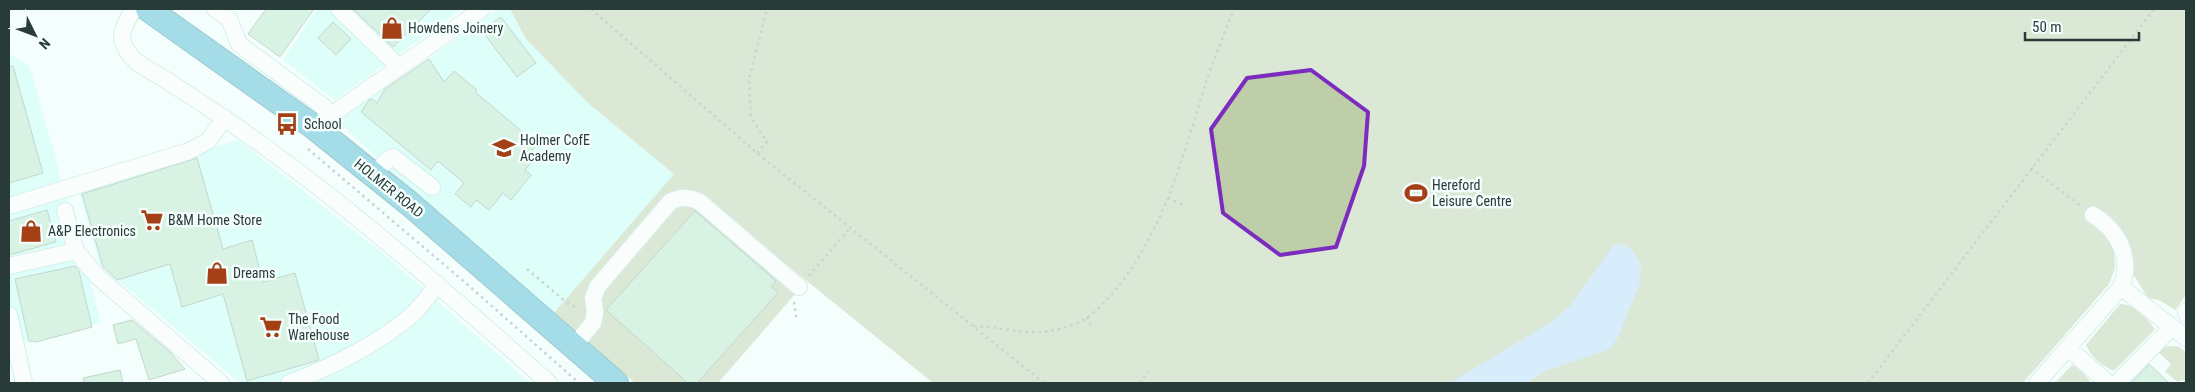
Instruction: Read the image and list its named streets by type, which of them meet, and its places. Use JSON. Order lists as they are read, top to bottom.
{
  "streets": {
    "highway": ["HOLMER ROAD"]
  },
  "places": {
    "shop": ["Howdens Joinery", "A&P Electronics", "Dreams"],
    "bus stop": ["School"],
    "school or university": ["Holmer CofE Academy"],
    "sports": ["Hereford Leisure Centre"],
    "supermarket": ["B&M Home Store", "The Food Warehouse"]
  },
  "scale_bar": "50 m",
  "north": "bottom right"
}
